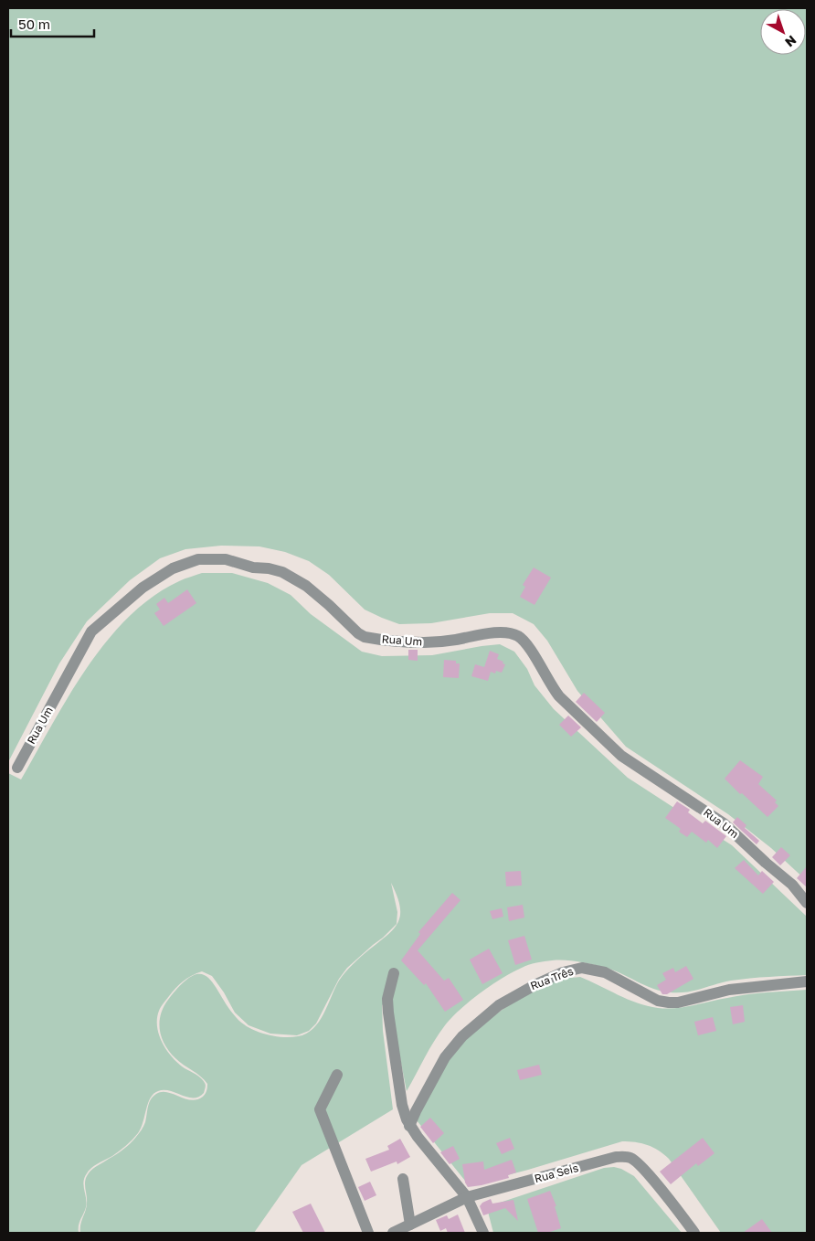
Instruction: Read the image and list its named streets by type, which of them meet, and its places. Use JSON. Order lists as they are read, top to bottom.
{
  "streets": {
    "street": ["Rua Um", "Rua Três", "Rua Seis"]
  },
  "scale_bar": "50 m",
  "north": "bottom right"
}
